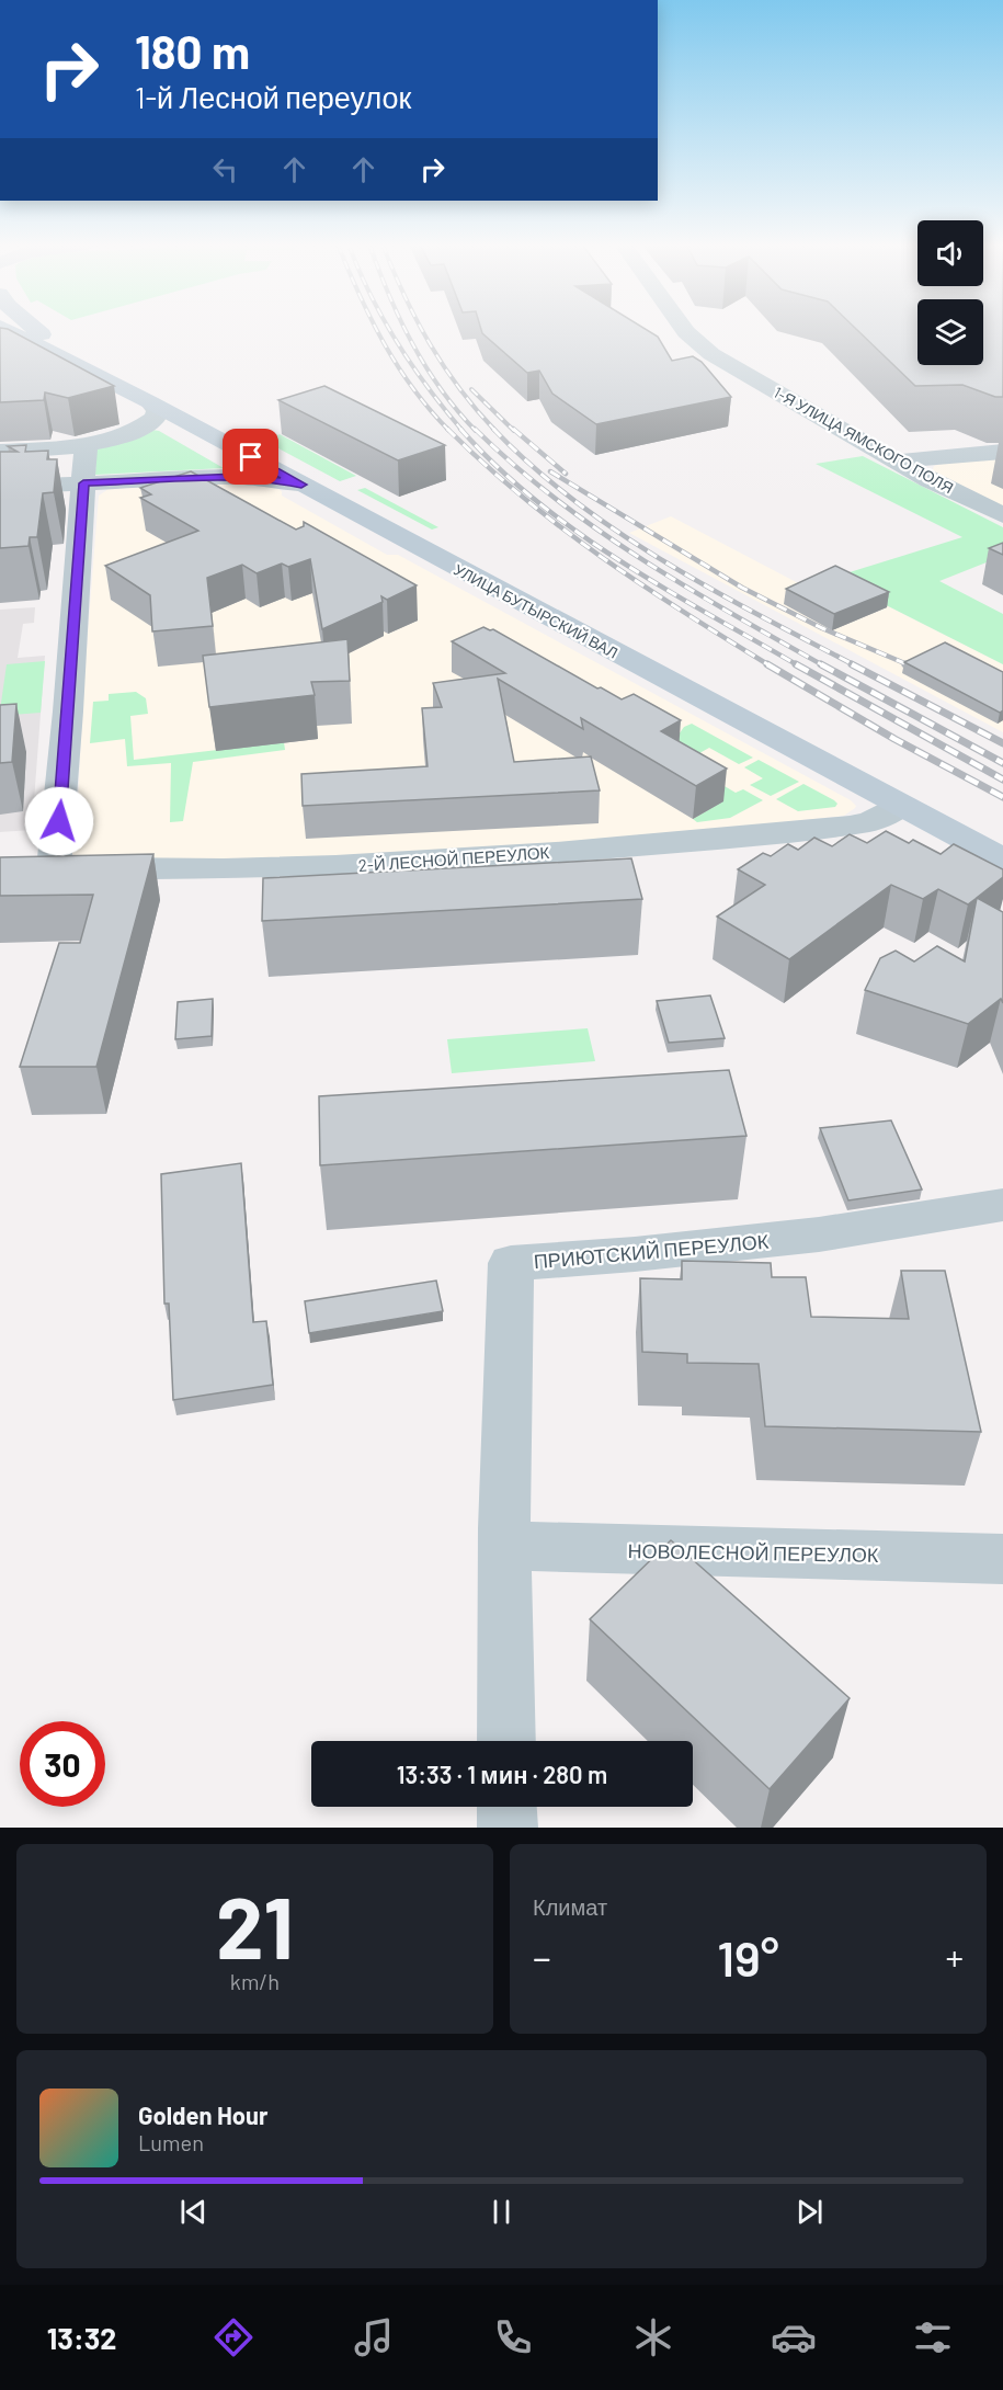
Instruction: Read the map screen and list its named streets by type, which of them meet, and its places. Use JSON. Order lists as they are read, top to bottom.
{
  "streets": {
    "street": [
      "1-Я УЛИЦА ЯМСКОГО ПОЛЯ",
      "УЛИЦА БУТЫРСКИЙ ВАЛ",
      "2-Й ЛЕСНОЙ ПЕРЕУЛОК",
      "ПРИЮТСКИЙ ПЕРЕУЛОК",
      "НОВОЛЕСНОЙ ПЕРЕУЛОК"
    ]
  },
  "crossings": [
    ["УЛИЦА БУТЫРСКИЙ ВАЛ", "2-Й ЛЕСНОЙ ПЕРЕУЛОК"],
    ["ПРИЮТСКИЙ ПЕРЕУЛОК", "НОВОЛЕСНОЙ ПЕРЕУЛОК"]
  ],
  "page": {
    "turn": ["180 m", "1-й Лесной переулок"],
    "limit": "30",
    "trip": "13:33 · 1 мин · 280 m",
    "tile": [
      ["21", "km/h"],
      "Климат"
    ],
    "heat": ["−", "19°", "+"],
    "song": ["Golden Hour", "Lumen"],
    "tabs": "13:32"
  }
}
